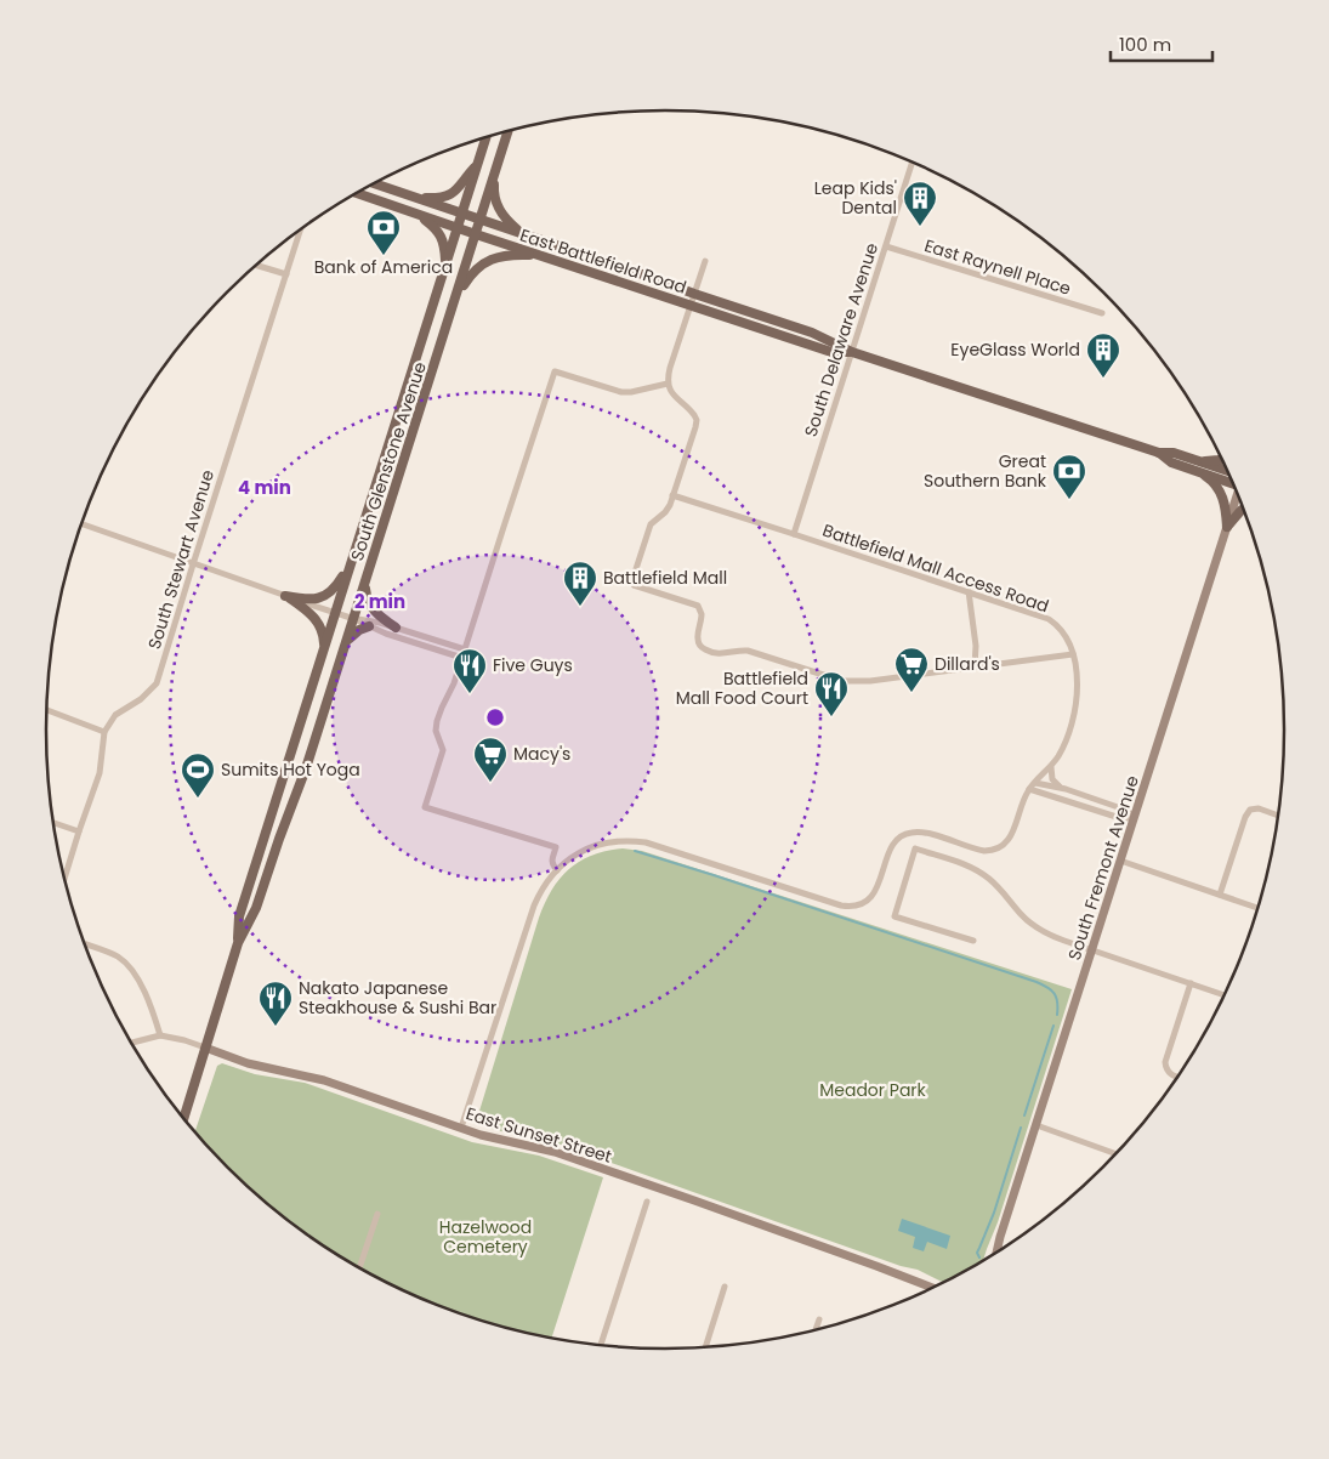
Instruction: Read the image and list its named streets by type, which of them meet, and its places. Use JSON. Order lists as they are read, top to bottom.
{
  "streets": {
    "main road": [
      "East Battlefield Road",
      "South Glenstone Avenue",
      "South Fremont Avenue",
      "East Sunset Street"
    ],
    "street": [
      "East Raynell Place",
      "South Delaware Avenue",
      "South Stewart Avenue",
      "Battlefield Mall Access Road"
    ]
  },
  "crossings": [
    ["East Battlefield Road", "South Delaware Avenue"],
    ["East Battlefield Road", "South Glenstone Avenue"],
    ["East Raynell Place", "South Delaware Avenue"],
    ["South Delaware Avenue", "Battlefield Mall Access Road"],
    ["South Glenstone Avenue", "East Sunset Street"],
    ["Battlefield Mall Access Road", "East Sunset Street"]
  ],
  "parks": ["Meador Park", "Hazelwood Cemetery"],
  "places": {
    "building": ["Leap Kids' Dental", "EyeGlass World", "Battlefield Mall"],
    "bank": ["Bank of America", "Great Southern Bank"],
    "supermarket": ["Dillard's", "Macy's"],
    "restaurant": ["Five Guys", "Battlefield Mall Food Court", "Nakato Japanese Steakhouse & Sushi Bar"],
    "sports": ["Sumits Hot Yoga"]
  },
  "scale_bar": "100 m",
  "rings": ["4 min", "2 min"]
}
